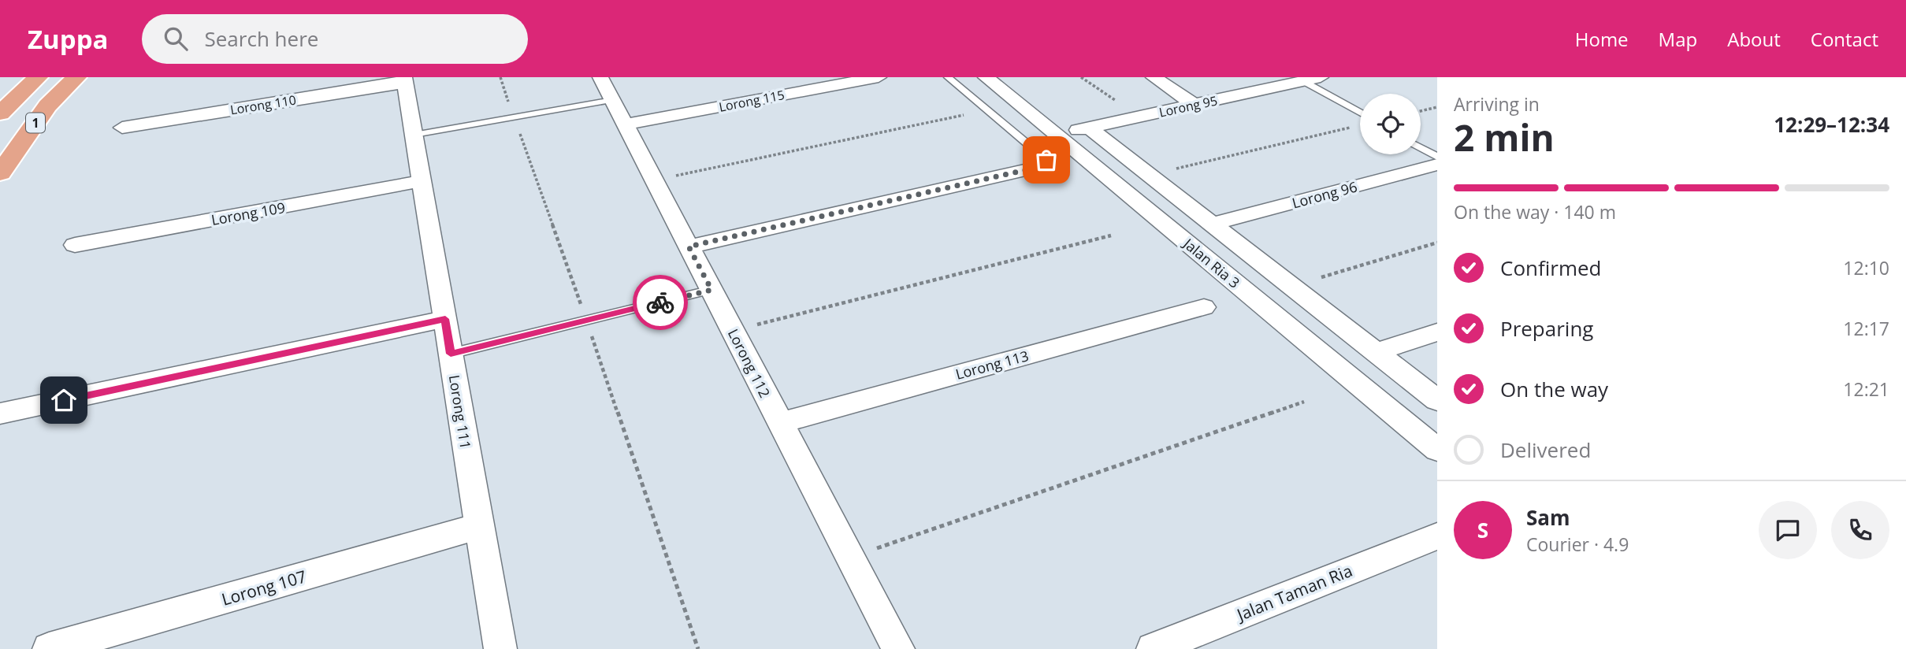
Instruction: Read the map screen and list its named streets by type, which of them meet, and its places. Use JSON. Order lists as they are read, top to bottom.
{
  "streets": {
    "main road": ["1"],
    "street": [
      "Lorong 115",
      "Lorong 110",
      "Lorong 95",
      "Lorong 96",
      "Lorong 109",
      "Jalan Ria 3",
      "Lorong 112",
      "Lorong 113",
      "Lorong 111",
      "Lorong 107",
      "Jalan Taman Ria"
    ]
  },
  "crossings": [
    ["Lorong 115", "Lorong 112"],
    ["Lorong 110", "Lorong 111"],
    ["Lorong 95", "Jalan Ria 3"],
    ["Lorong 109", "Lorong 111"],
    ["Lorong 112", "Lorong 113"],
    ["Lorong 111", "Lorong 107"]
  ],
  "page": {
    "header": "Zuppa",
    "search": "Search here",
    "nav": [
      "Home",
      "Map",
      "About",
      "Contact"
    ],
    "heading": ["2 min", "Arriving in", "12:29–12:34"],
    "panel": ["Sam", "Courier · 4.9"],
    "bar": "On the way · 140 m",
    "list": [
      ["Confirmed", "12:10"],
      ["Preparing", "12:17"],
      ["On the way", "12:21"],
      "Delivered"
    ],
    "round": "S"
  }
}
